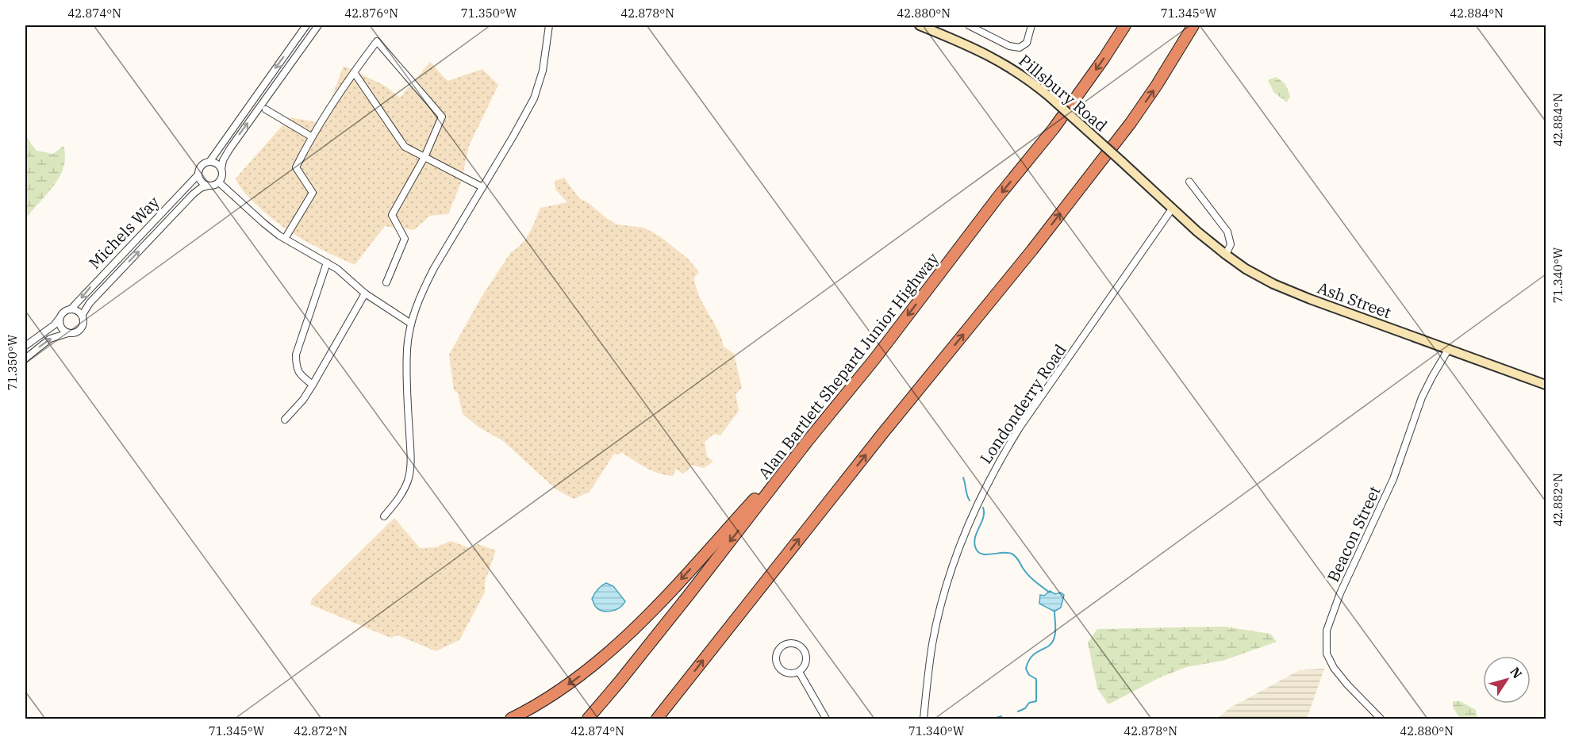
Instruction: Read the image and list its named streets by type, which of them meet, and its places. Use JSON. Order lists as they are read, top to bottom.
{
  "streets": {
    "highway": ["Alan Bartlett Shepard Junior Highway"],
    "street": [
      "Pillsbury Road",
      "Michels Way",
      "Ash Street",
      "Londonderry Road",
      "Beacon Street"
    ]
  },
  "crossings": [
    ["Pillsbury Road", "Ash Street"],
    ["Pillsbury Road", "Londonderry Road"],
    ["Ash Street", "Londonderry Road"],
    ["Ash Street", "Beacon Street"]
  ],
  "north": "top right",
  "coordinates": [
    "42.874°N",
    "42.876°N",
    "71.350°W",
    "42.878°N",
    "42.880°N",
    "71.345°W",
    "42.884°N",
    "71.340°W",
    "42.882°N",
    "42.872°N"
  ]
}
